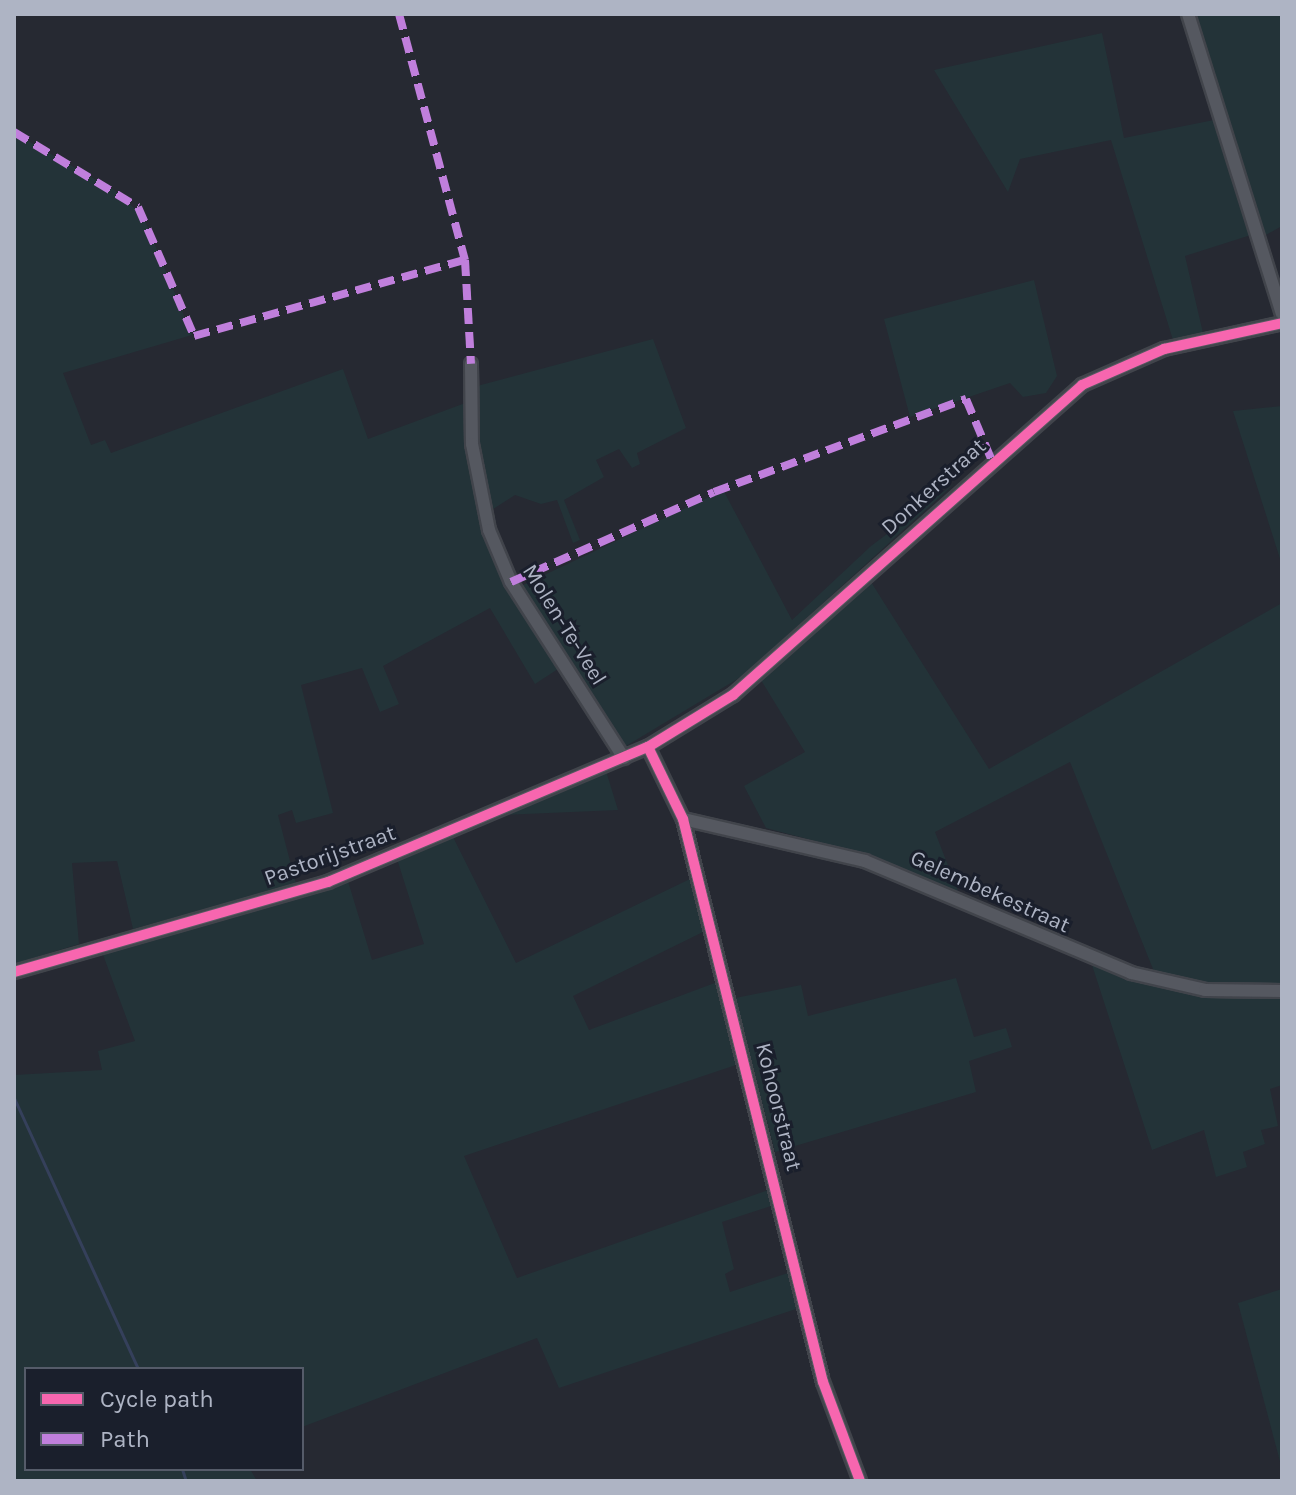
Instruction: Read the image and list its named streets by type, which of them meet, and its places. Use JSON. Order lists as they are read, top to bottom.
{
  "streets": {
    "street": [
      "Donkerstraat",
      "Molen-Te-Veel",
      "Pastorijstraat",
      "Gelembekestraat",
      "Kohoorstraat"
    ]
  },
  "crossings": [
    ["Donkerstraat", "Pastorijstraat"],
    ["Donkerstraat", "Kohoorstraat"],
    ["Molen-Te-Veel", "Pastorijstraat"],
    ["Pastorijstraat", "Kohoorstraat"],
    ["Gelembekestraat", "Kohoorstraat"]
  ],
  "legend": ["Cycle path", "Path"]
}
